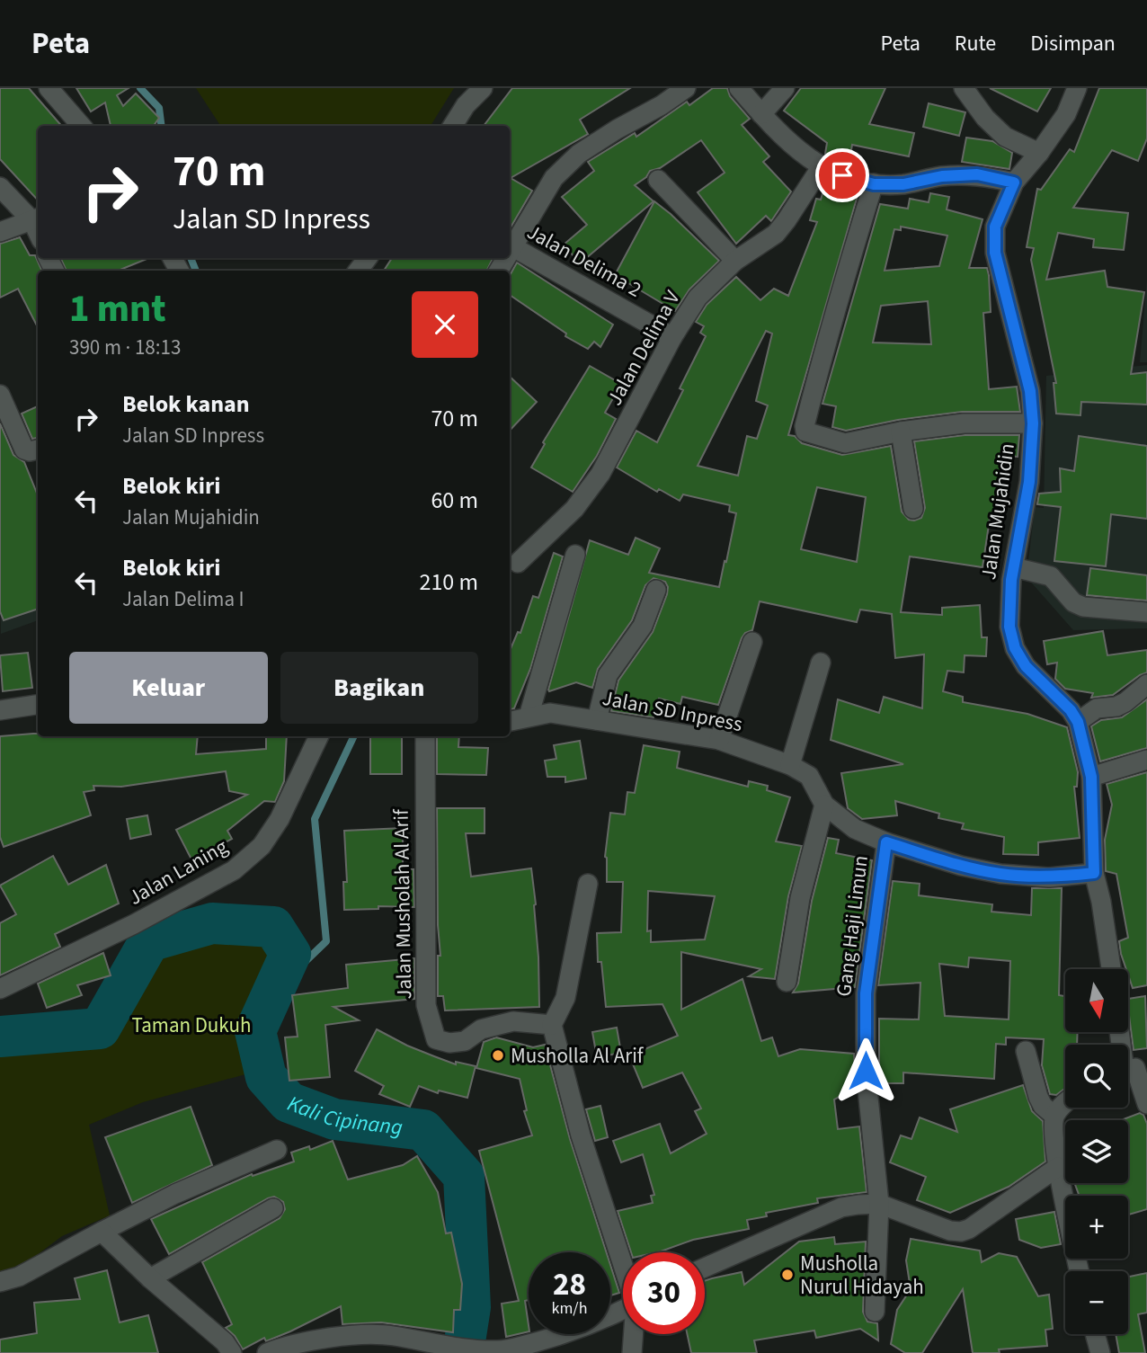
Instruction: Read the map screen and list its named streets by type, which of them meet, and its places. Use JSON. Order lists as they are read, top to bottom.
{
  "streets": {
    "street": [
      "Jalan Delima 2",
      "Jalan Delima V",
      "Jalan Mujahidin",
      "Jalan SD Inpress",
      "Jalan Laning",
      "Jalan Musholah Al Arif",
      "Gang Haji Limun"
    ]
  },
  "crossings": [
    ["Jalan Delima 2", "Jalan Delima V"],
    ["Jalan Mujahidin", "Jalan SD Inpress"],
    ["Jalan SD Inpress", "Gang Haji Limun"]
  ],
  "water": ["Kali Cipinang"],
  "parks": ["Taman Dukuh"],
  "places": ["Musholla Al Arif", "Musholla Nurul Hidayah"],
  "north": "bottom",
  "page": {
    "header": "Peta",
    "nav": ["Peta", "Rute", "Disimpan"],
    "turn": ["70 m", "Jalan SD Inpress"],
    "heading": ["1 mnt", "390 m · 18:13"],
    "list": [
      {
        "name": "Belok kanan",
        "note": "Jalan SD Inpress",
        "value": "70 m"
      },
      {
        "name": "Belok kiri",
        "note": "Jalan Mujahidin",
        "value": "60 m"
      },
      {
        "name": "Belok kiri",
        "note": "Jalan Delima I",
        "value": "210 m"
      }
    ],
    "buttons": ["Keluar", "Bagikan"],
    "map_buttons": ["+", "−"],
    "speed": "28 km/h",
    "limit": "30"
  }
}
